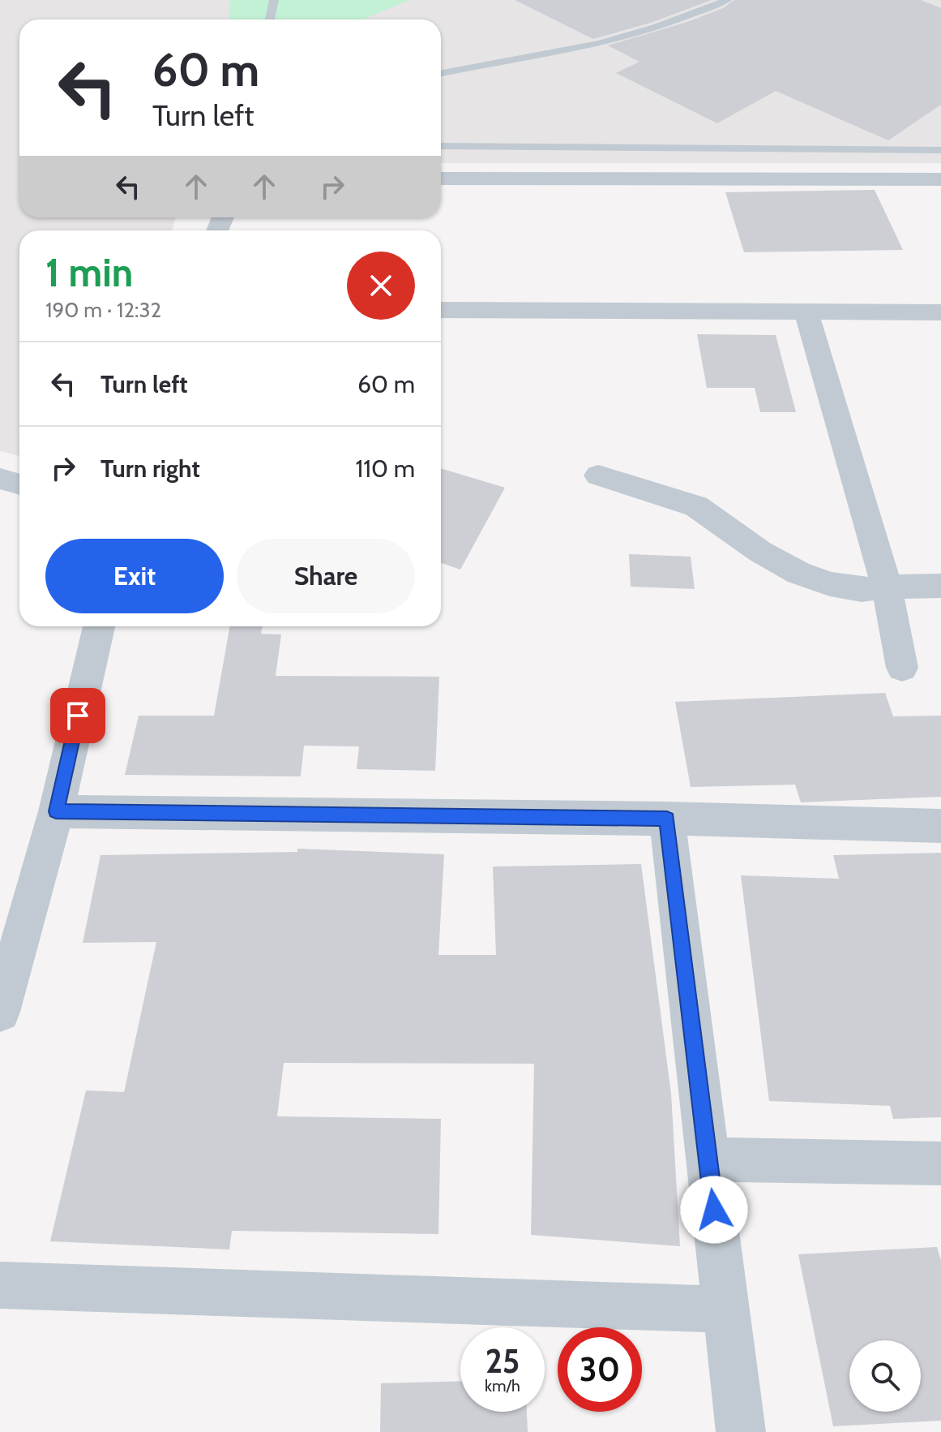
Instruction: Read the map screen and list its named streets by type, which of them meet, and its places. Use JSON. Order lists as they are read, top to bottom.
{
  "page": {
    "turn": ["60 m", "Turn left"],
    "heading": ["1 min", "190 m · 12:32"],
    "list": [
      {
        "name": "Turn left",
        "value": "60 m"
      },
      {
        "name": "Turn right",
        "value": "110 m"
      }
    ],
    "buttons": ["Exit", "Share"],
    "speed": "25 km/h",
    "limit": "30"
  }
}
